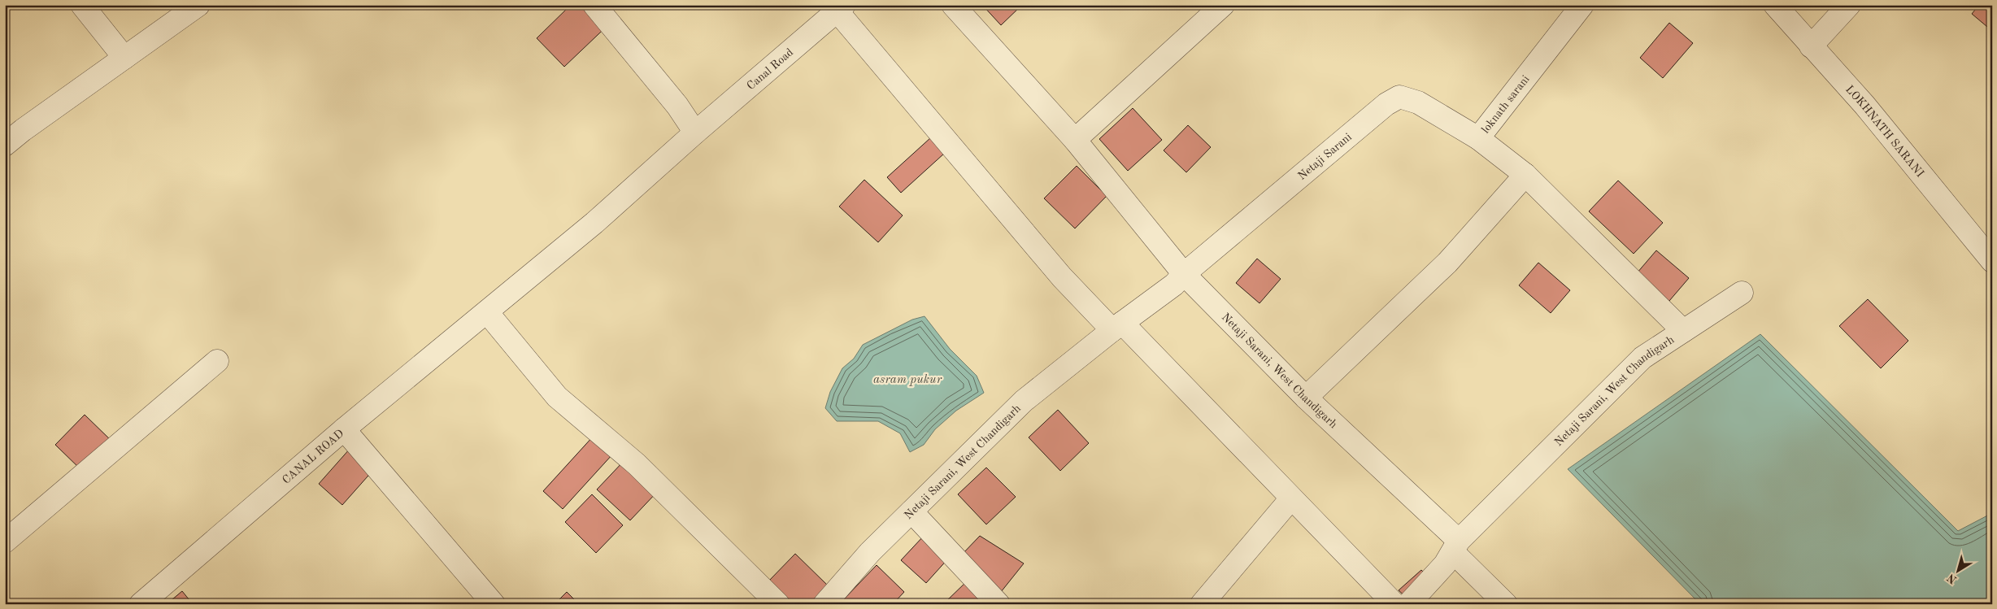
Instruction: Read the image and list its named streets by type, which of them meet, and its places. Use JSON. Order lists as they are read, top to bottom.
{
  "streets": {
    "street": [
      "Canal Road",
      "loknath sarani",
      "LOKHNATH SARANI",
      "Netaji Sarani",
      "Netaji Sarani, West Chandigarh",
      "CANAL ROAD"
    ]
  },
  "crossings": [
    ["Canal Road", "CANAL ROAD"],
    ["loknath sarani", "Netaji Sarani"],
    ["loknath sarani", "Netaji Sarani, West Chandigarh"],
    ["Netaji Sarani", "Netaji Sarani, West Chandigarh"]
  ],
  "water": ["asram pukur"],
  "north": "bottom left"
}
